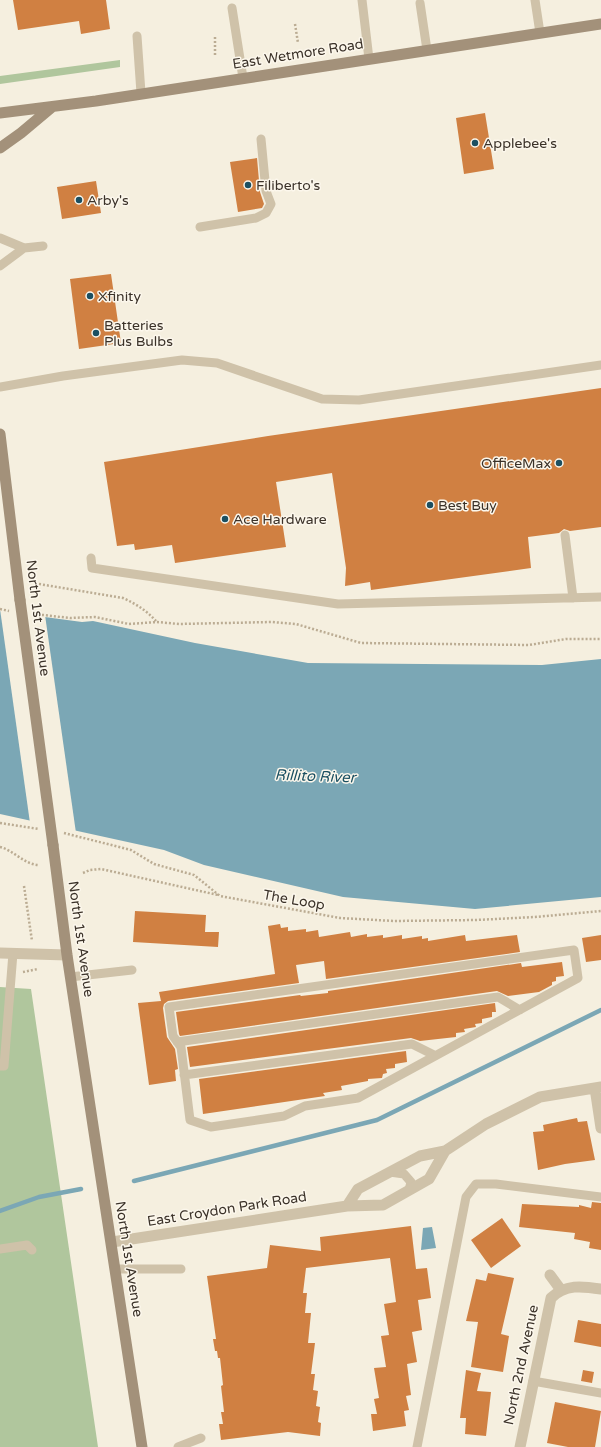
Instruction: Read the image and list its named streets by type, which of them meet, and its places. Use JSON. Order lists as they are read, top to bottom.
{
  "streets": {
    "main road": ["East Wetmore Road", "North 1st Avenue"],
    "street": ["East Croydon Park Road", "North 2nd Avenue"],
    "path": ["The Loop"]
  },
  "crossings": [
    ["North 1st Avenue", "East Croydon Park Road"]
  ],
  "water": ["Rillito River"],
  "places": [
    "Applebee's",
    "Filiberto's",
    "Arby's",
    "Xfinity",
    "Batteries Plus Bulbs",
    "OfficeMax",
    "Best Buy",
    "Ace Hardware"
  ]
}
